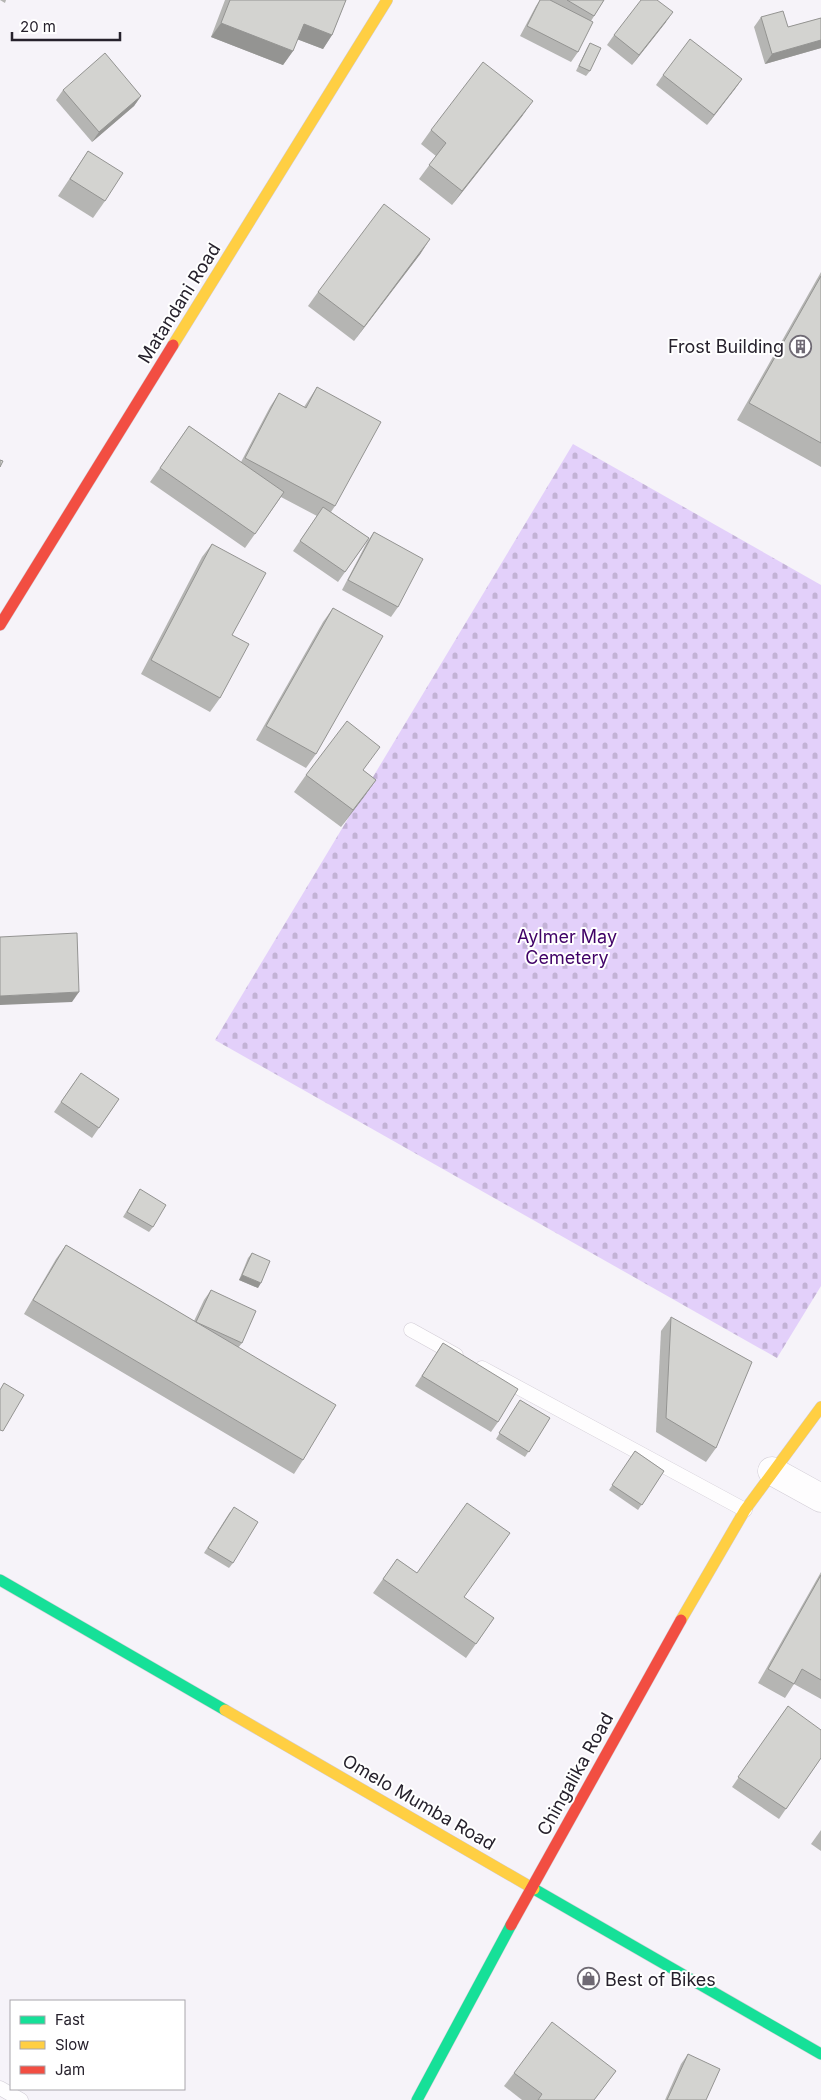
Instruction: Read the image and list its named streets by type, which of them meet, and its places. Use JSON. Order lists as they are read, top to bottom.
{
  "streets": {
    "street": ["Matandani Road", "Chingalika Road", "Omelo Mumba Road"]
  },
  "crossings": [
    ["Chingalika Road", "Omelo Mumba Road"]
  ],
  "parks": ["Aylmer May Cemetery"],
  "places": {
    "building": ["Frost Building"],
    "shop": ["Best of Bikes"]
  },
  "legend": ["Fast", "Slow", "Jam"],
  "scale_bar": "20 m"
}
